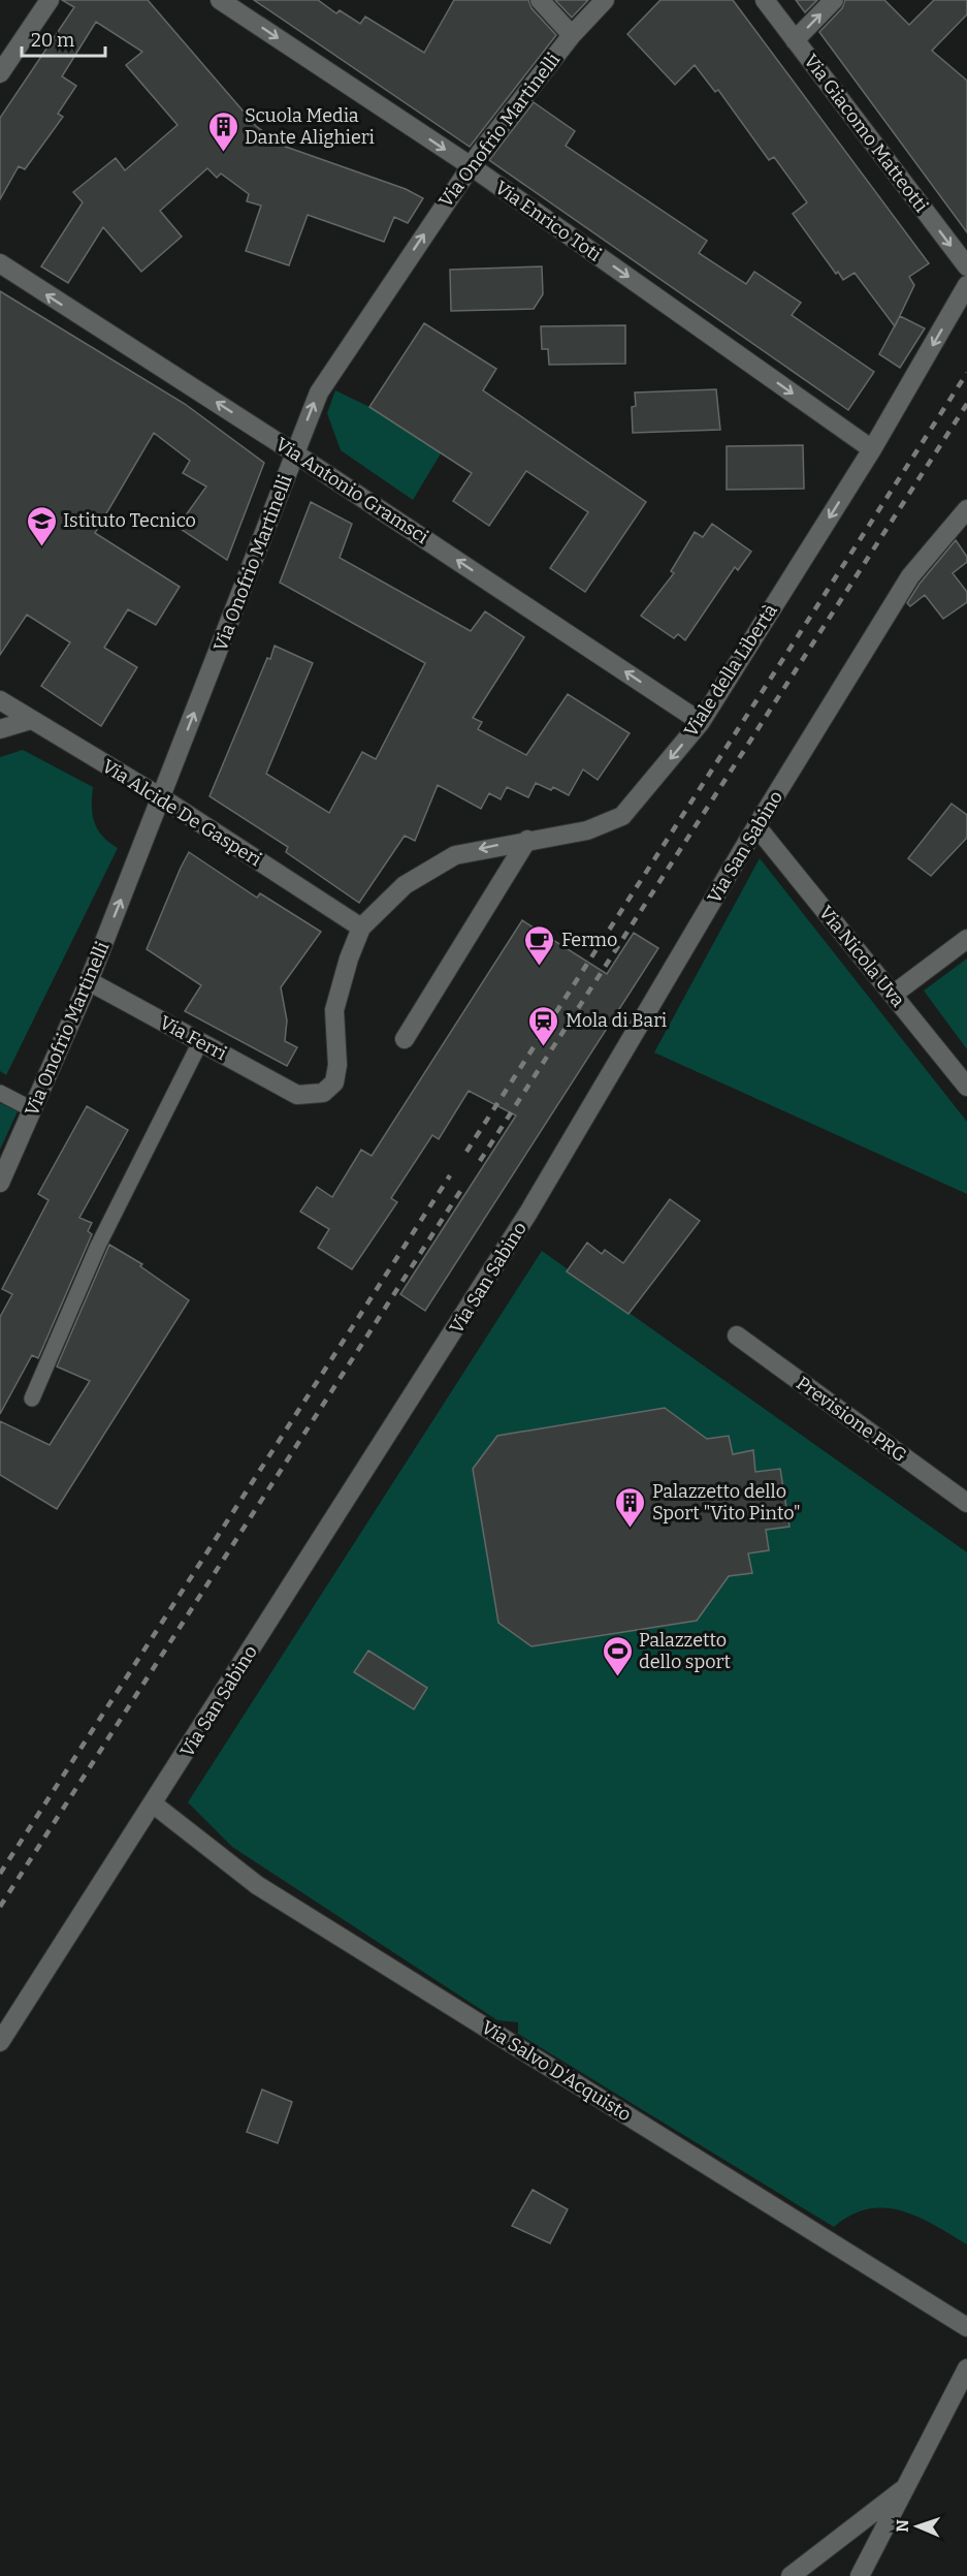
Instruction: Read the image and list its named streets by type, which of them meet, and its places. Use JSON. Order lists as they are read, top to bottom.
{
  "streets": {
    "street": [
      "Via Onofrio Martinelli",
      "Via Giacomo Matteotti",
      "Via Enrico Toti",
      "Via Antonio Gramsci",
      "Viale della Libertà",
      "Via Alcide De Gasperi",
      "Via San Sabino",
      "Via Nicola Uva",
      "Via Ferri",
      "Previsione PRG",
      "Via Salvo D'Acquisto"
    ]
  },
  "crossings": [
    ["Via Onofrio Martinelli", "Via Enrico Toti"],
    ["Via Onofrio Martinelli", "Via Antonio Gramsci"],
    ["Via Onofrio Martinelli", "Via Alcide De Gasperi"],
    ["Via Onofrio Martinelli", "Via Ferri"],
    ["Via Enrico Toti", "Viale della Libertà"],
    ["Via Antonio Gramsci", "Viale della Libertà"],
    ["Viale della Libertà", "Via Alcide De Gasperi"],
    ["Viale della Libertà", "Via Ferri"],
    ["Via San Sabino", "Via Nicola Uva"],
    ["Via San Sabino", "Via Salvo D'Acquisto"]
  ],
  "one_way": [
    "Via Onofrio Martinelli",
    "Via Giacomo Matteotti",
    "Via Enrico Toti",
    "Via Antonio Gramsci",
    "Viale della Libertà"
  ],
  "places": {
    "building": ["Scuola Media Dante Alighieri", "Palazzetto dello Sport \"Vito Pinto\""],
    "school or university": ["Istituto Tecnico"],
    "cafe": ["Fermo"],
    "station": ["Mola di Bari"],
    "sports": ["Palazzetto dello sport"]
  },
  "scale_bar": "20 m",
  "north": "left"
}
